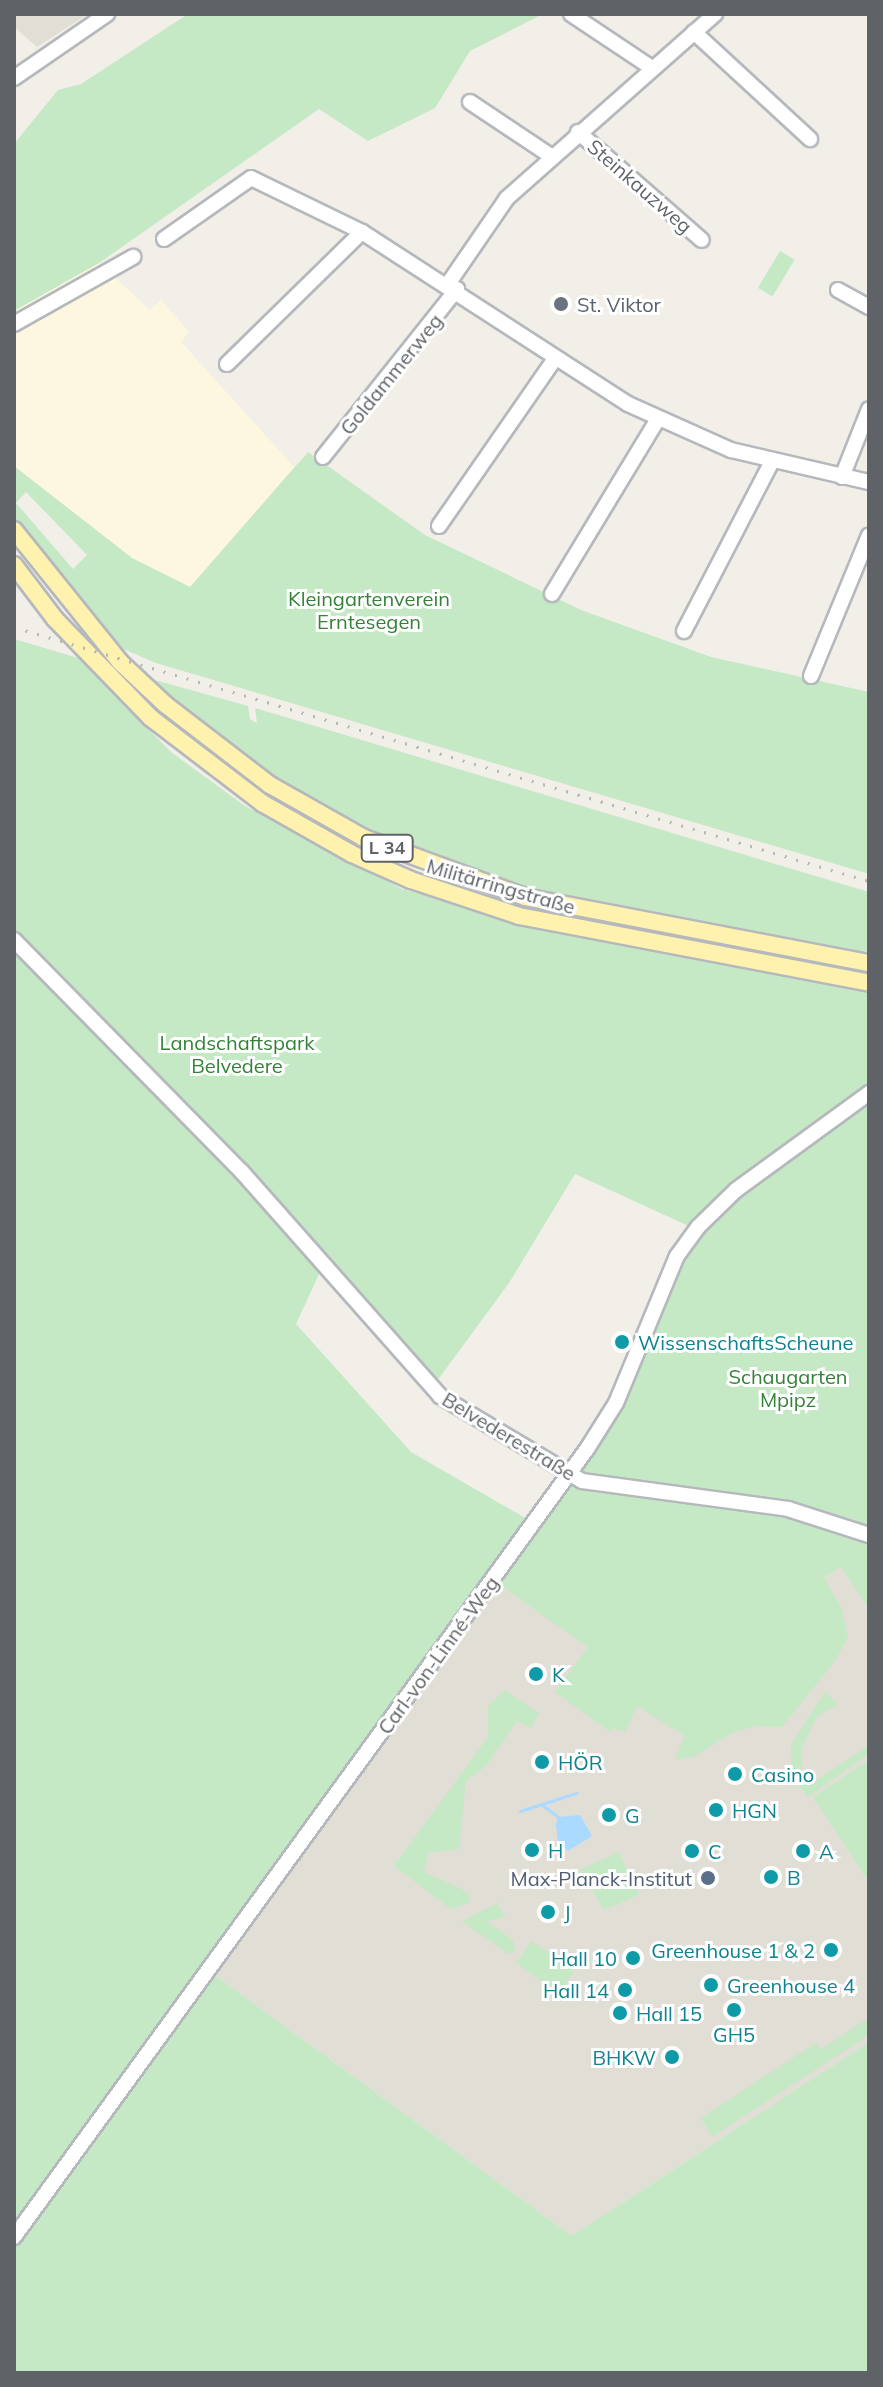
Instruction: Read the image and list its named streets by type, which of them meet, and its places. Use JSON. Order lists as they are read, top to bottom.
{
  "streets": {
    "main road": ["L 34", "Militärringstraße"],
    "street": [
      "Steinkauzweg",
      "Goldammerweg",
      "Belvederestraße",
      "Carl-von-Linné-Weg"
    ]
  },
  "crossings": [
    ["Steinkauzweg", "Goldammerweg"],
    ["Belvederestraße", "Carl-von-Linné-Weg"]
  ],
  "parks": ["Kleingartenverein Erntesegen", "Landschaftspark Belvedere", "Schaugarten Mpipz"],
  "places": [
    "St. Viktor",
    "WissenschaftsScheune",
    "K",
    "HÖR",
    "Casino",
    "HGN",
    "G",
    "H",
    "C",
    "A",
    "B",
    "Max-Planck-Institut",
    "J",
    "Greenhouse 1 & 2",
    "Hall 10",
    "Greenhouse 4",
    "Hall 14",
    "GH5",
    "Hall 15",
    "BHKW"
  ]
}
